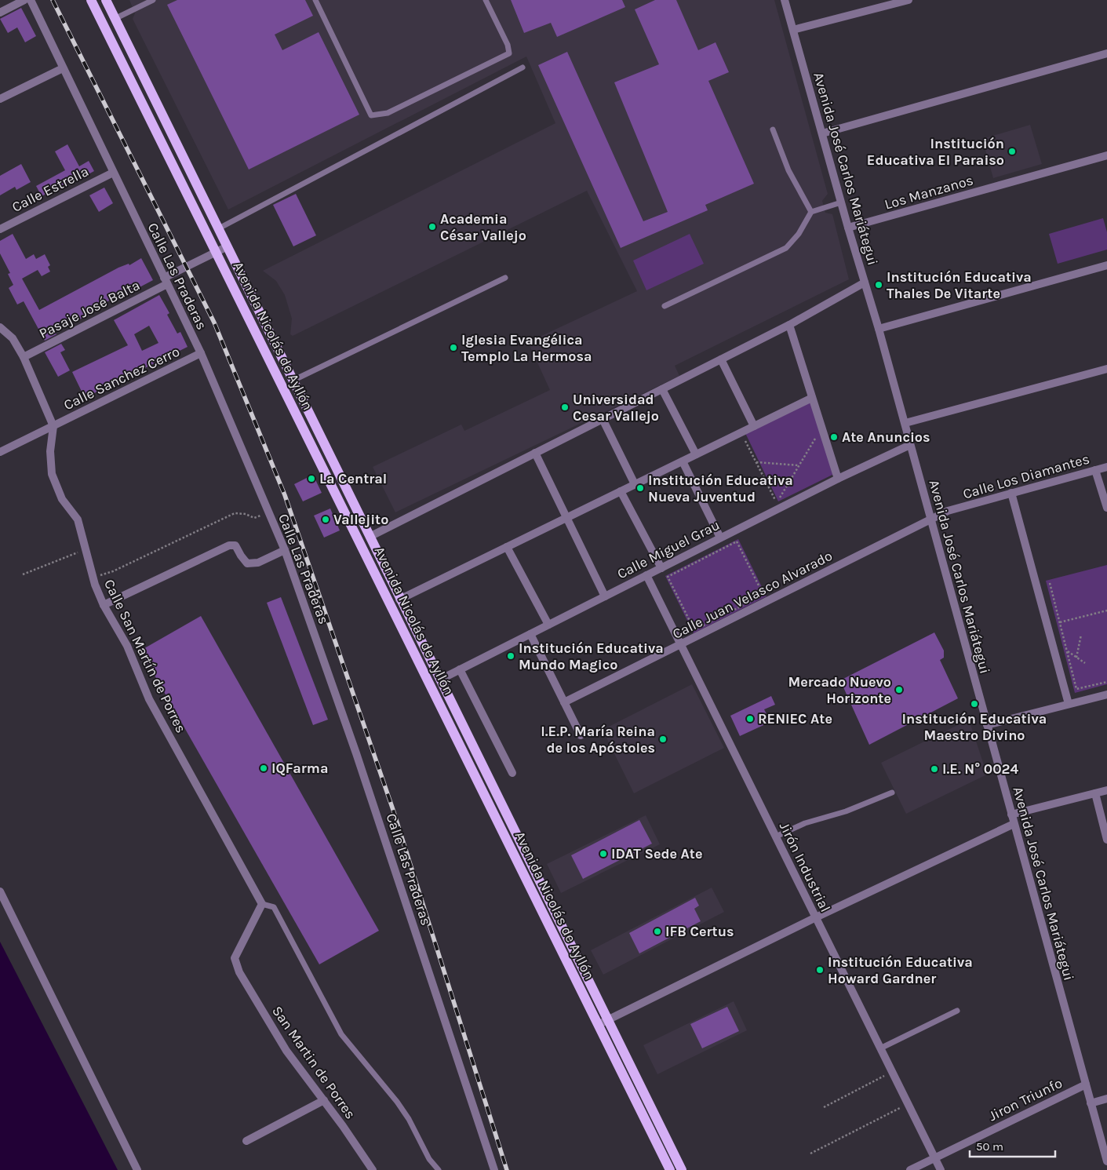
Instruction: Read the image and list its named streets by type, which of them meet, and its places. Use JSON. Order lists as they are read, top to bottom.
{
  "streets": {
    "main road": ["Avenida Nicolás de Ayllón"],
    "street": [
      "Avenida José Carlos Mariátegui",
      "Calle Estrella",
      "Los Manzanos",
      "Calle Las Praderas",
      "Pasaje José Balta",
      "Calle Sanchez Cerro",
      "Calle Los Diamantes",
      "Calle Miguel Grau",
      "Calle Juan Velasco Alvarado",
      "Calle San Martín de Porres",
      "Jirón Industrial",
      "San Martin de Porres",
      "Jiron Triunfo"
    ]
  },
  "crossings": [
    ["Avenida José Carlos Mariátegui", "Los Manzanos"],
    ["Avenida José Carlos Mariátegui", "Calle Los Diamantes"],
    ["Avenida José Carlos Mariátegui", "Calle Miguel Grau"],
    ["Avenida José Carlos Mariátegui", "Calle Juan Velasco Alvarado"],
    ["Avenida José Carlos Mariátegui", "Jiron Triunfo"],
    ["Calle Estrella", "Calle Las Praderas"],
    ["Calle Las Praderas", "Pasaje José Balta"],
    ["Calle Las Praderas", "Calle Sanchez Cerro"],
    ["Pasaje José Balta", "Avenida Nicolás de Ayllón"],
    ["Avenida Nicolás de Ayllón", "Calle Miguel Grau"],
    ["Calle Sanchez Cerro", "Calle San Martín de Porres"],
    ["Calle Los Diamantes", "Calle Juan Velasco Alvarado"],
    ["Calle Miguel Grau", "Jirón Industrial"],
    ["Calle Juan Velasco Alvarado", "Jirón Industrial"],
    ["Calle San Martín de Porres", "San Martin de Porres"],
    ["Jirón Industrial", "Jiron Triunfo"]
  ],
  "places": [
    "Institución Educativa El Paraiso",
    "Academia César Vallejo",
    "Institución Educativa Thales De Vitarte",
    "Iglesia Evangélica Templo La Hermosa",
    "Universidad Cesar Vallejo",
    "Ate Anuncios",
    "La Central",
    "Institución Educativa Nueva Juventud",
    "Vallejito",
    "Institución Educativa Mundo Magico",
    "Mercado Nuevo Horizonte",
    "Institución Educativa Maestro Divino",
    "RENIEC Ate",
    "I.E.P. María Reina de los Apóstoles",
    "IQFarma",
    "I.E. N° 0024",
    "IDAT Sede Ate",
    "IFB Certus",
    "Institución Educativa Howard Gardner"
  ],
  "scale_bar": "50 m"
}
